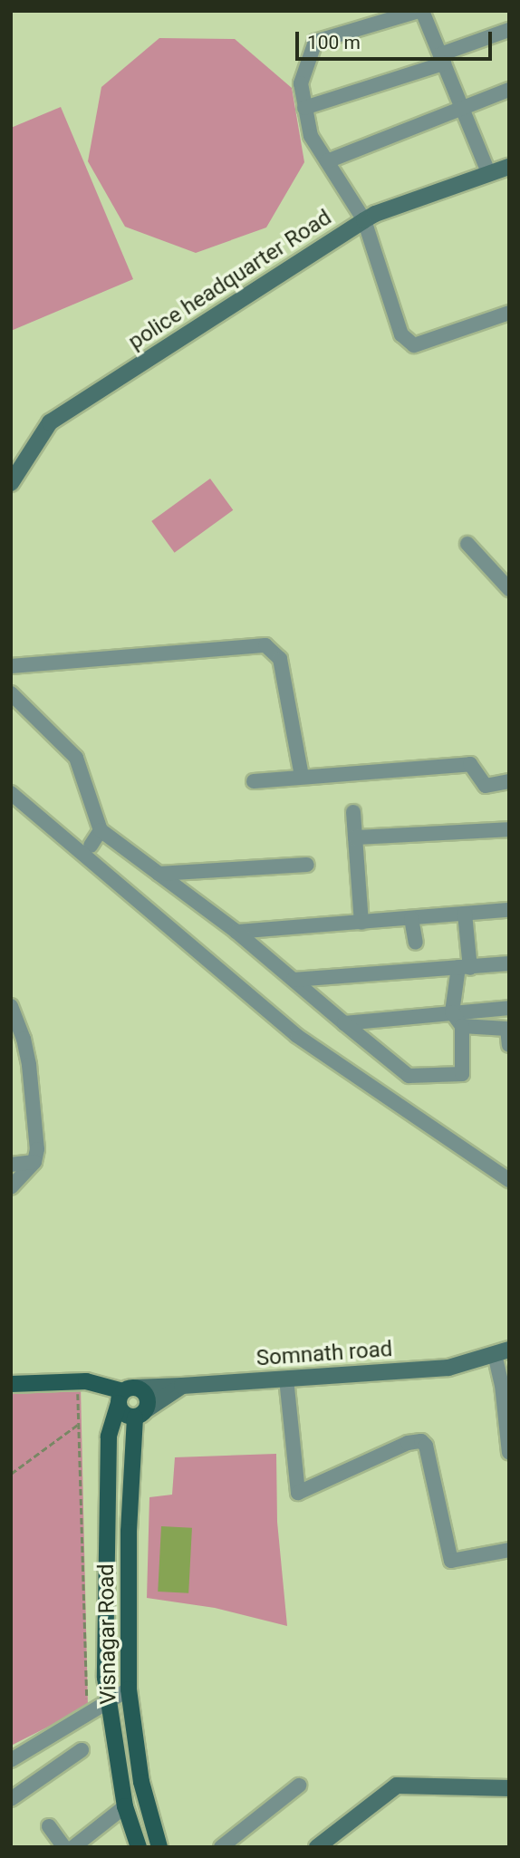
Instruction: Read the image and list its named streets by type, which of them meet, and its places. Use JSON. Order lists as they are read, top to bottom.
{
  "streets": {
    "main road": ["Visnagar Road"],
    "street": ["police headquarter Road", "Somnath road"]
  },
  "crossings": [
    ["Somnath road", "Visnagar Road"]
  ],
  "scale_bar": "100 m"
}
